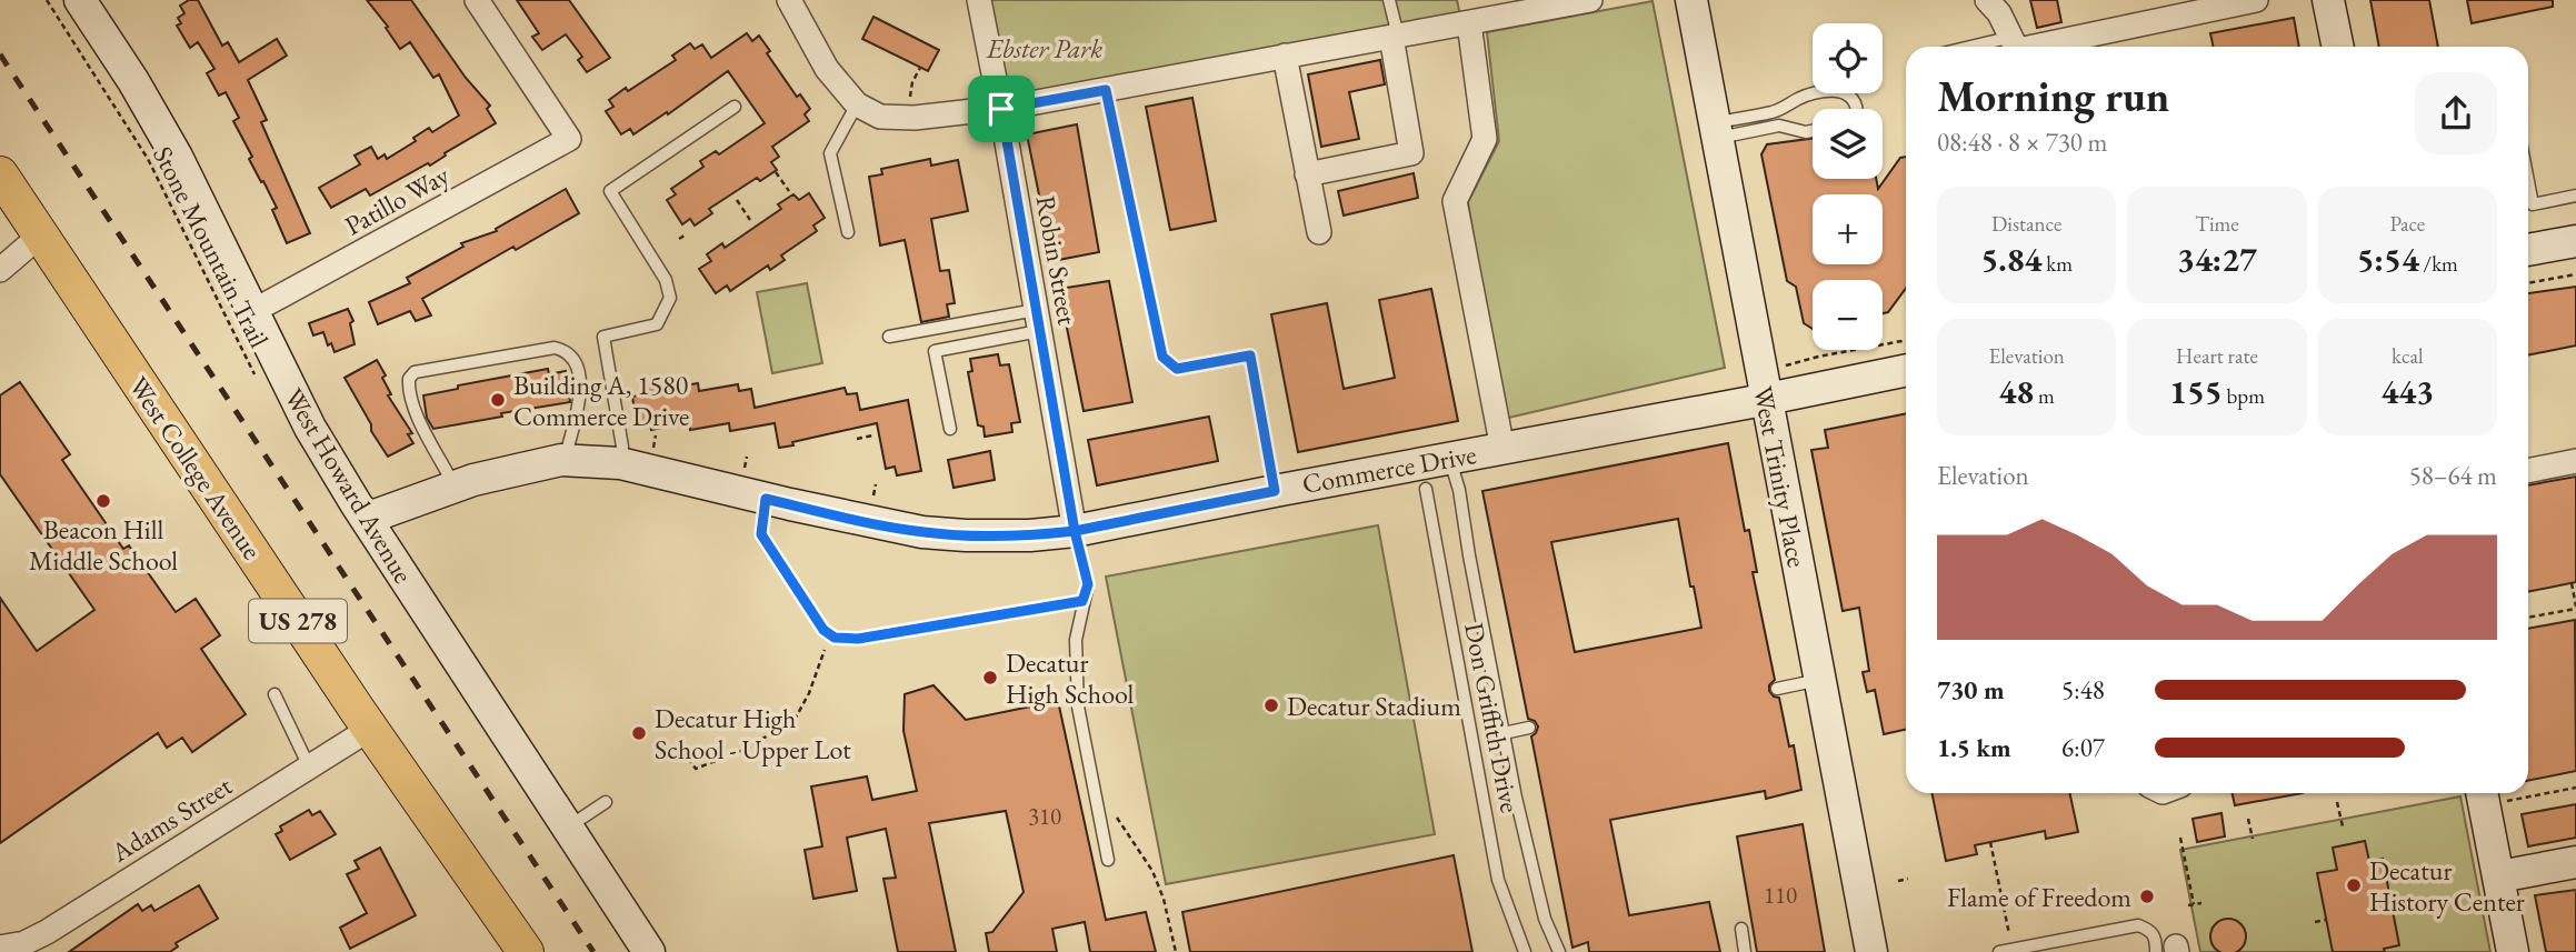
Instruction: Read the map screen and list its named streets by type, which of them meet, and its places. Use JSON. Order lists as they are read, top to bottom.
{
  "streets": {
    "main road": [
      "West College Avenue",
      "Commerce Drive",
      "West Trinity Place",
      "West Howard Avenue",
      "US 278"
    ],
    "street": ["Patillo Way", "Robin Street", "Adams Street"],
    "lane": ["Don Griffith Drive"],
    "path": ["Stone Mountain Trail"]
  },
  "crossings": [
    ["Patillo Way", "West Howard Avenue"],
    ["Robin Street", "Commerce Drive"],
    ["West College Avenue", "Adams Street"],
    ["Commerce Drive", "West Trinity Place"],
    ["Commerce Drive", "West Howard Avenue"]
  ],
  "parks": ["Ebster Park"],
  "places": [
    "Building A, 1580 Commerce Drive",
    "Beacon Hill Middle School",
    "Decatur High School",
    "Decatur Stadium",
    "Decatur High School - Upper Lot",
    "Decatur History Center",
    "Flame of Freedom"
  ],
  "house_numbers": ["310", "110"],
  "page": {
    "map_buttons": ["+", "−"],
    "heading": ["Morning run", "08:48 · 8 × 730 m"],
    "stats": [
      ["Distance", "5.84 km"],
      ["Time", "34:27"],
      ["Pace", "5:54 /km"],
      ["Elevation", "48 m"],
      ["Heart rate", "155 bpm"],
      ["kcal", "443"]
    ],
    "chart": ["Elevation", "58–64 m"],
    "list": [
      {
        "name": "730 m",
        "note": "5:48"
      },
      {
        "name": "1.5 km",
        "note": "6:07"
      }
    ]
  }
}
